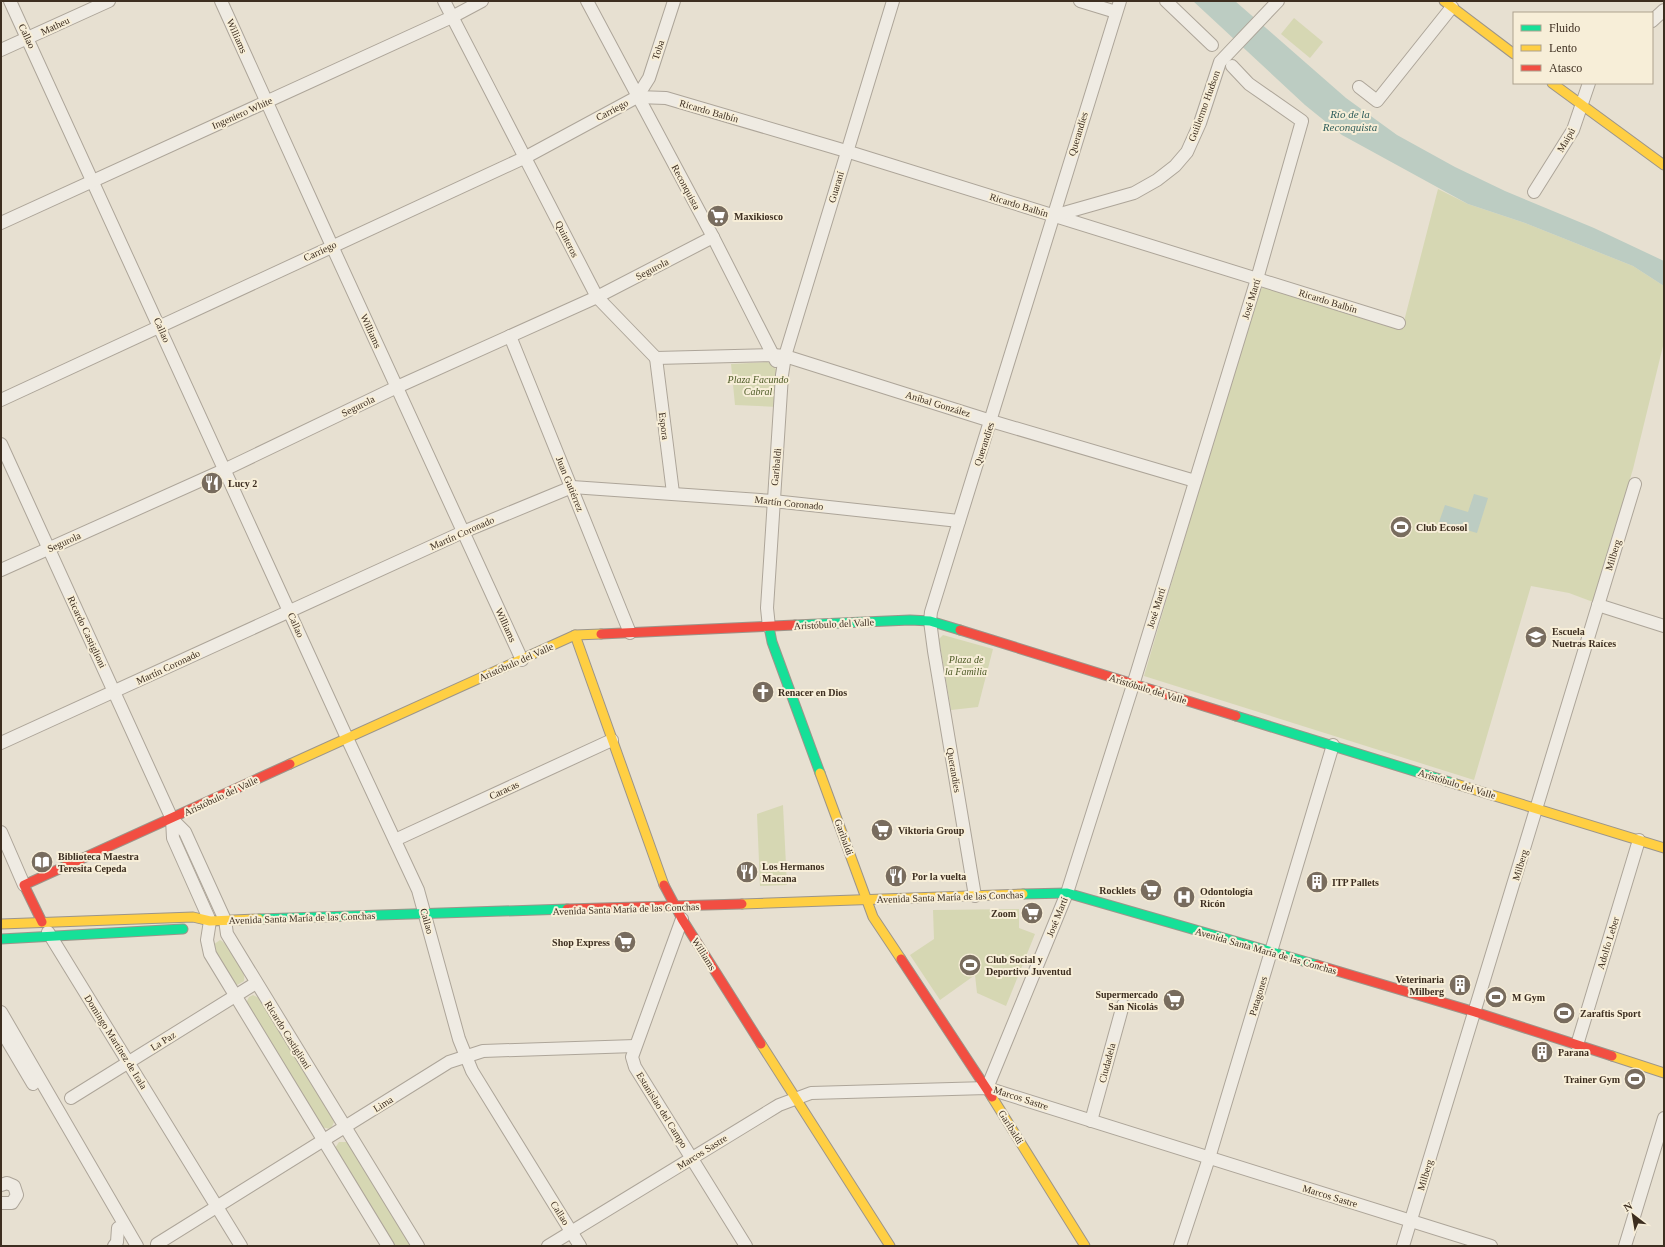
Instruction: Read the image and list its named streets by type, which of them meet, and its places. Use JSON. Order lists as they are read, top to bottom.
{
  "streets": {
    "street": [
      "Matheu",
      "Callao",
      "Williams",
      "Toba",
      "Guillermo Hudson",
      "Carriego",
      "Ricardo Balbín",
      "Ingeniero White",
      "Querandíes",
      "Maipú",
      "Reconquista",
      "Guaraní",
      "Quinteros",
      "Segurola",
      "José Martí",
      "Aníbal González",
      "Espora",
      "Garibaldi",
      "Juan Gutiérrez",
      "Martín Coronado",
      "Milberg",
      "Aristóbulo del Valle",
      "Ricardo Castiglioni",
      "Caracas",
      "Avenida Santa María de las Conchas",
      "Adolfo Leber",
      "Patagones",
      "La Paz",
      "Domingo Martínez de Irala",
      "Ciudadela",
      "Marcos Sastre",
      "Lima",
      "Estanislao del Campo"
    ]
  },
  "crossings": [
    ["Matheu", "Callao"],
    ["Callao", "Carriego"],
    ["Callao", "Ingeniero White"],
    ["Callao", "Segurola"],
    ["Callao", "Martín Coronado"],
    ["Callao", "Aristóbulo del Valle"],
    ["Callao", "Caracas"],
    ["Callao", "Avenida Santa María de las Conchas"],
    ["Callao", "Marcos Sastre"],
    ["Callao", "Lima"],
    ["Williams", "Carriego"],
    ["Williams", "Ingeniero White"],
    ["Williams", "Segurola"],
    ["Williams", "Martín Coronado"],
    ["Williams", "Aristóbulo del Valle"],
    ["Williams", "Caracas"],
    ["Williams", "Avenida Santa María de las Conchas"],
    ["Williams", "Marcos Sastre"],
    ["Williams", "Estanislao del Campo"],
    ["Toba", "Carriego"],
    ["Toba", "Ricardo Balbín"],
    ["Toba", "Reconquista"],
    ["Guillermo Hudson", "Ricardo Balbín"],
    ["Guillermo Hudson", "Querandíes"],
    ["Carriego", "Ricardo Balbín"],
    ["Carriego", "Reconquista"],
    ["Carriego", "Quinteros"],
    ["Ricardo Balbín", "Querandíes"],
    ["Ricardo Balbín", "Reconquista"],
    ["Ricardo Balbín", "Guaraní"],
    ["Ricardo Balbín", "José Martí"],
    ["Ingeniero White", "Quinteros"],
    ["Querandíes", "Aníbal González"],
    ["Querandíes", "Martín Coronado"],
    ["Querandíes", "Aristóbulo del Valle"],
    ["Querandíes", "Avenida Santa María de las Conchas"],
    ["Reconquista", "Guaraní"],
    ["Reconquista", "Segurola"],
    ["Reconquista", "Aníbal González"],
    ["Guaraní", "Aníbal González"],
    ["Guaraní", "Garibaldi"],
    ["Quinteros", "Segurola"],
    ["Quinteros", "Espora"],
    ["Segurola", "Juan Gutiérrez"],
    ["Segurola", "Ricardo Castiglioni"],
    ["José Martí", "Aníbal González"],
    ["José Martí", "Garibaldi"],
    ["José Martí", "Aristóbulo del Valle"],
    ["José Martí", "Avenida Santa María de las Conchas"],
    ["José Martí", "Marcos Sastre"],
    ["Espora", "Martín Coronado"],
    ["Garibaldi", "Martín Coronado"],
    ["Garibaldi", "Aristóbulo del Valle"],
    ["Garibaldi", "Avenida Santa María de las Conchas"],
    ["Garibaldi", "Marcos Sastre"],
    ["Juan Gutiérrez", "Martín Coronado"],
    ["Juan Gutiérrez", "Aristóbulo del Valle"],
    ["Martín Coronado", "Ricardo Castiglioni"],
    ["Milberg", "Aristóbulo del Valle"],
    ["Milberg", "Avenida Santa María de las Conchas"],
    ["Milberg", "Marcos Sastre"],
    ["Aristóbulo del Valle", "Ricardo Castiglioni"],
    ["Aristóbulo del Valle", "Adolfo Leber"],
    ["Aristóbulo del Valle", "Patagones"],
    ["Aristóbulo del Valle", "Domingo Martínez de Irala"],
    ["Ricardo Castiglioni", "Avenida Santa María de las Conchas"],
    ["Ricardo Castiglioni", "La Paz"],
    ["Ricardo Castiglioni", "Lima"],
    ["Avenida Santa María de las Conchas", "Adolfo Leber"],
    ["Avenida Santa María de las Conchas", "Patagones"],
    ["Avenida Santa María de las Conchas", "Domingo Martínez de Irala"],
    ["Patagones", "Marcos Sastre"],
    ["La Paz", "Domingo Martínez de Irala"],
    ["Domingo Martínez de Irala", "Lima"],
    ["Ciudadela", "Marcos Sastre"],
    ["Marcos Sastre", "Estanislao del Campo"],
    ["Lima", "Estanislao del Campo"]
  ],
  "water": ["Río de la Reconquista"],
  "parks": ["Plaza Facundo Cabral", "Plaza de la Familia"],
  "places": {
    "supermarket": [
      "Maxikiosco",
      "Viktoria Group",
      "Rocklets",
      "Zoom",
      "Shop Express",
      "Supermercado San Nicolás"
    ],
    "restaurant": ["Lucy 2", "Los Hermanos Macana", "Por la vuelta"],
    "sports": [
      "Club Ecosol",
      "Club Social y Deportivo Juventud",
      "M Gym",
      "Zaraftis Sport",
      "Trainer Gym"
    ],
    "school or university": ["Escuela Nuetras Raíces"],
    "church": ["Renacer en Dios"],
    "library": ["Biblioteca Maestra Teresita Cepeda"],
    "building": ["ITP Pallets", "Veterinaria Milberg", "Parana"],
    "hospital": ["Odontología Ricón"]
  },
  "legend": ["Fluido", "Lento", "Atasco"],
  "north": "top left"
}
